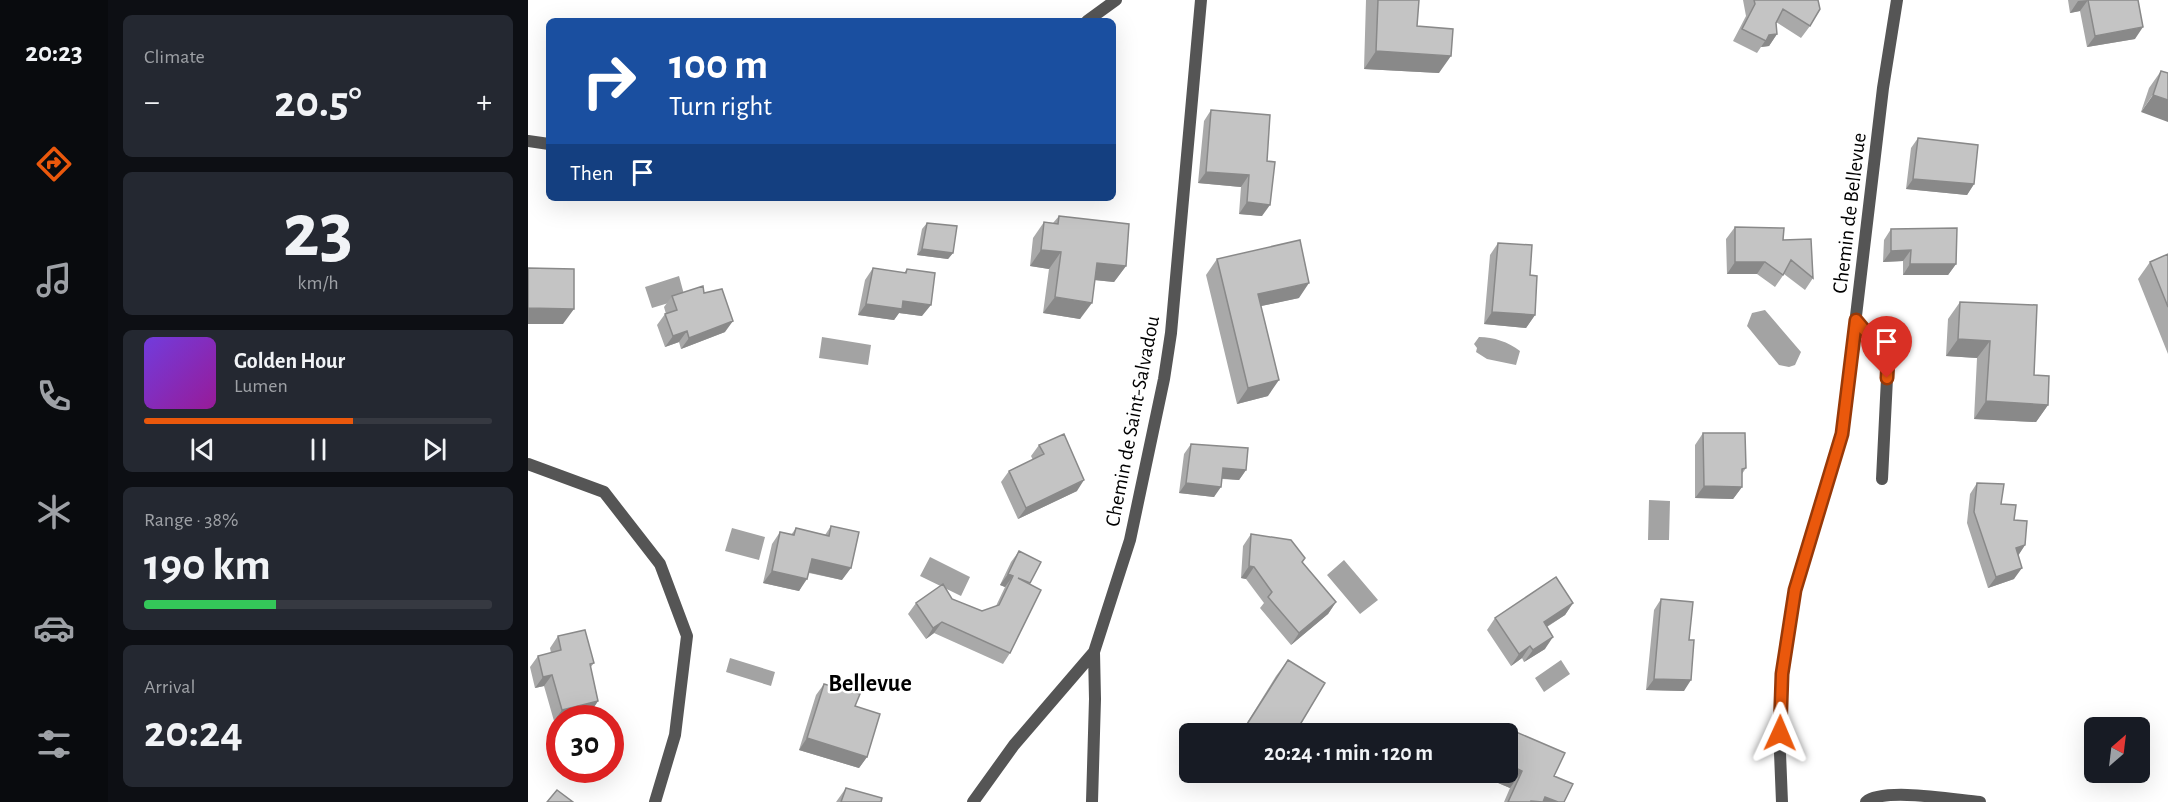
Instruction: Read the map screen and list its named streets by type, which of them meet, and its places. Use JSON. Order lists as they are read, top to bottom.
{
  "streets": {
    "street": ["Chemin de Bellevue", "Chemin de Saint-Salvadou"]
  },
  "districts": ["Bellevue"],
  "north": "top right",
  "page": {
    "tabs": "20:23",
    "tile": [
      "Climate",
      ["23", "km/h"],
      ["Range · 38%", "190 km"],
      ["Arrival", "20:24"]
    ],
    "turn": ["100 m", "Turn right"],
    "heat": ["−", "20.5°", "+"],
    "then": "Then",
    "song": ["Golden Hour", "Lumen"],
    "limit": "30",
    "trip": "20:24 · 1 min · 120 m"
  }
}
